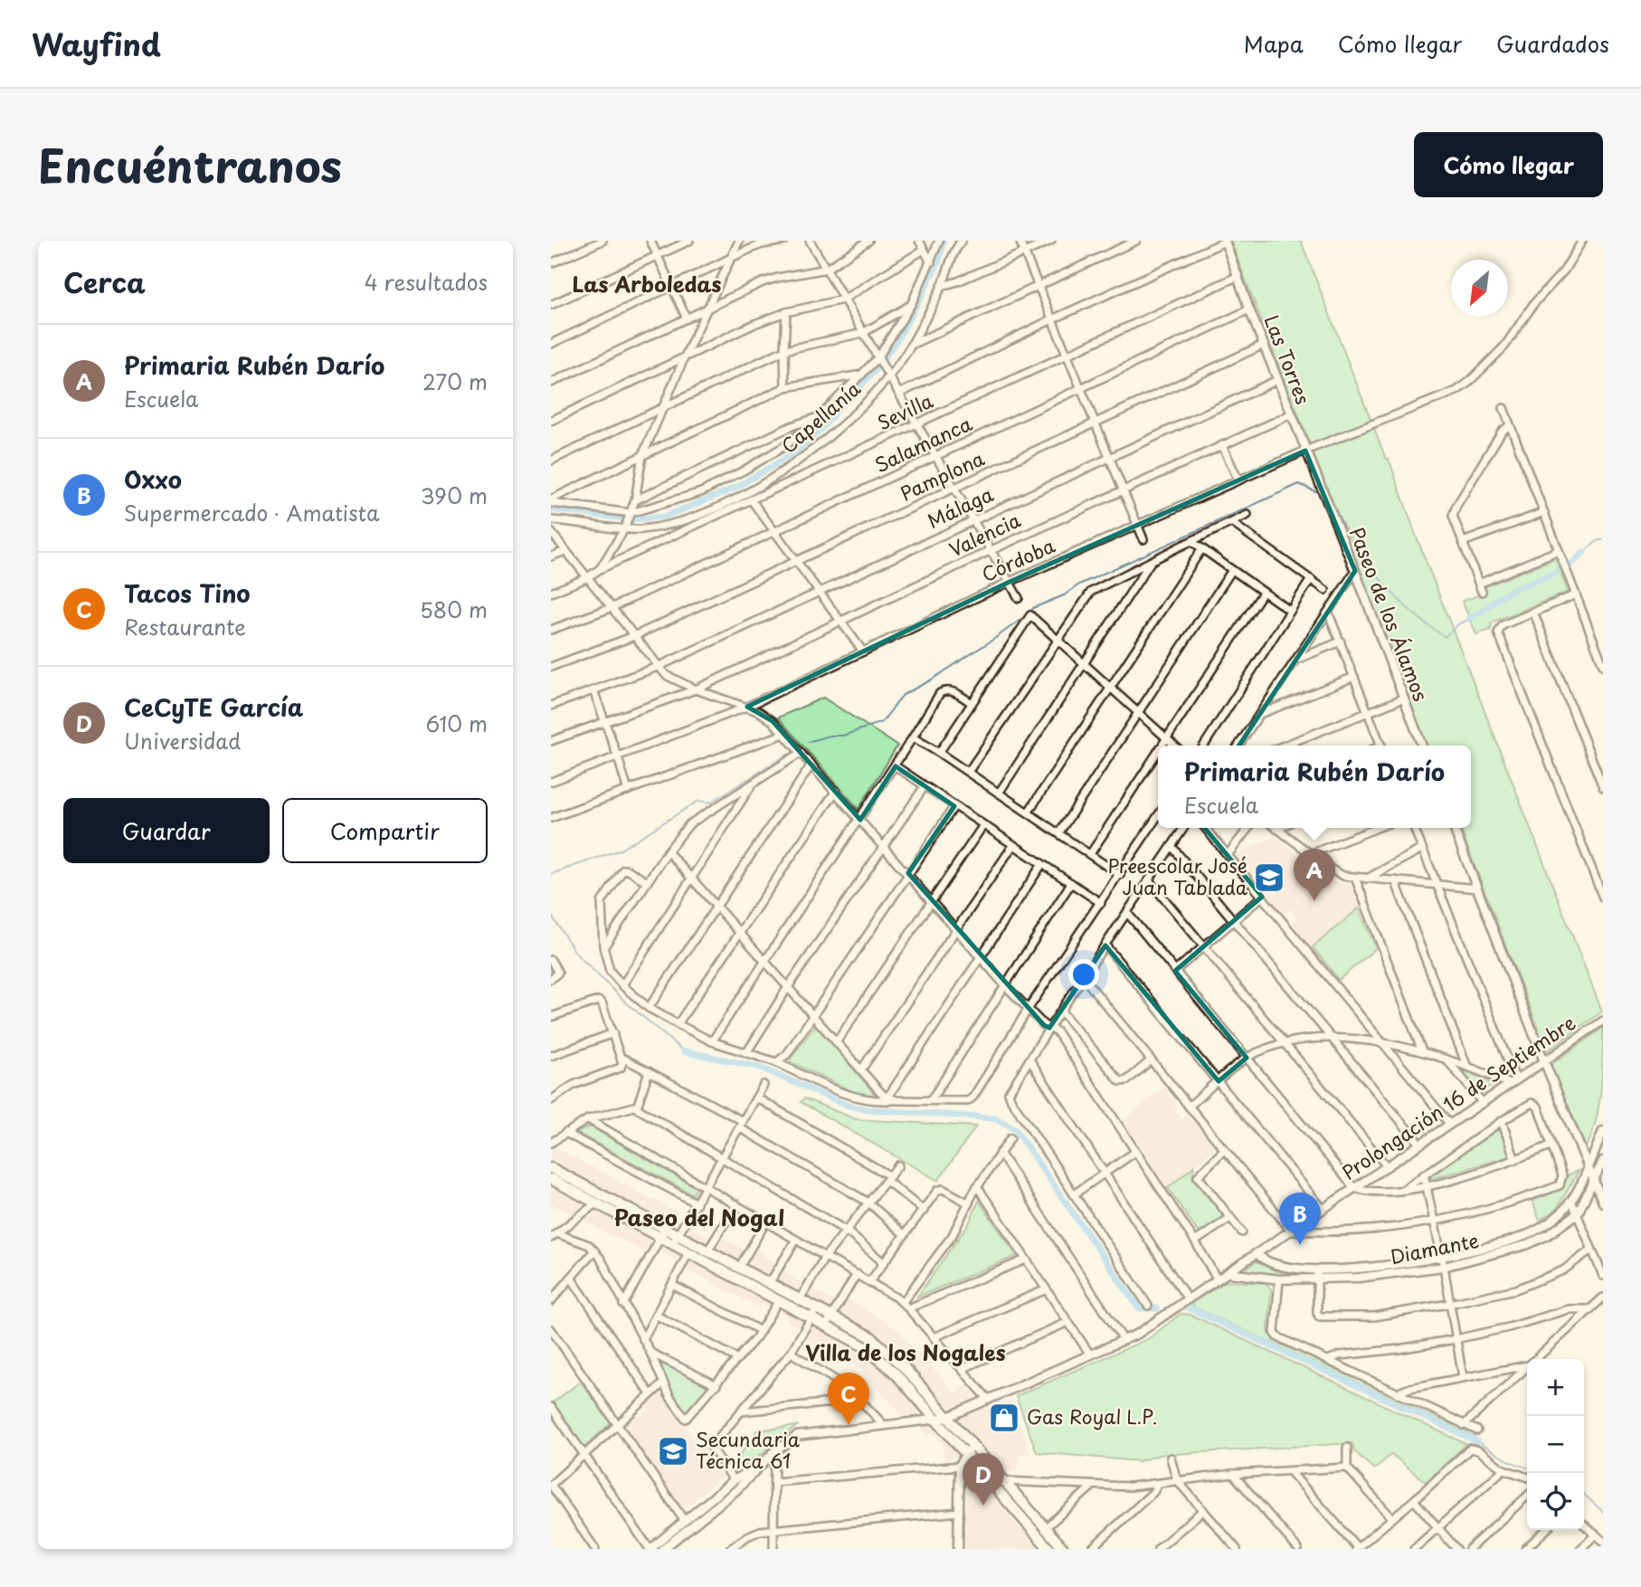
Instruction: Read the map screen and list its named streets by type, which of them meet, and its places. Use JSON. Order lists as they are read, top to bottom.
{
  "streets": {
    "street": [
      "Las Torres",
      "Sevilla",
      "Capellanía",
      "Salamanca",
      "Pamplona",
      "Málaga",
      "Valencia",
      "Córdoba",
      "Paseo de los Álamos",
      "Prolongación 16 de Septiembre",
      "Diamante"
    ]
  },
  "crossings": [
    ["Las Torres", "Sevilla"],
    ["Las Torres", "Salamanca"],
    ["Las Torres", "Pamplona"],
    ["Las Torres", "Málaga"],
    ["Las Torres", "Valencia"],
    ["Las Torres", "Córdoba"],
    ["Las Torres", "Paseo de los Álamos"],
    ["Prolongación 16 de Septiembre", "Diamante"]
  ],
  "districts": ["Las Arboledas", "Paseo del Nogal", "Villa de los Nogales"],
  "places": {
    "school or university": ["Preescolar José Juan Tablada", "Secundaria Técnica 61"],
    "shop": ["Gas Royal L.P."]
  },
  "north": "bottom left",
  "page": {
    "header": "Wayfind",
    "nav": ["Mapa", "Cómo llegar", "Guardados"],
    "title": "Encuéntranos",
    "buttons": [
      "Cómo llegar",
      ["Guardar", "Compartir"]
    ],
    "heading": ["Cerca", "4 resultados"],
    "list": [
      {
        "mark": "A",
        "name": "Primaria Rubén Darío",
        "note": "Escuela",
        "value": "270 m"
      },
      {
        "mark": "B",
        "name": "Oxxo",
        "note": "Supermercado · Amatista",
        "value": "390 m"
      },
      {
        "mark": "C",
        "name": "Tacos Tino",
        "note": "Restaurante",
        "value": "580 m"
      },
      {
        "mark": "D",
        "name": "CeCyTE García",
        "note": "Universidad",
        "value": "610 m"
      }
    ],
    "popup": ["Primaria Rubén Darío", "Escuela"],
    "pins": [
      "A",
      "B",
      "C",
      "D"
    ],
    "map_buttons": ["+", "−"]
  }
}
